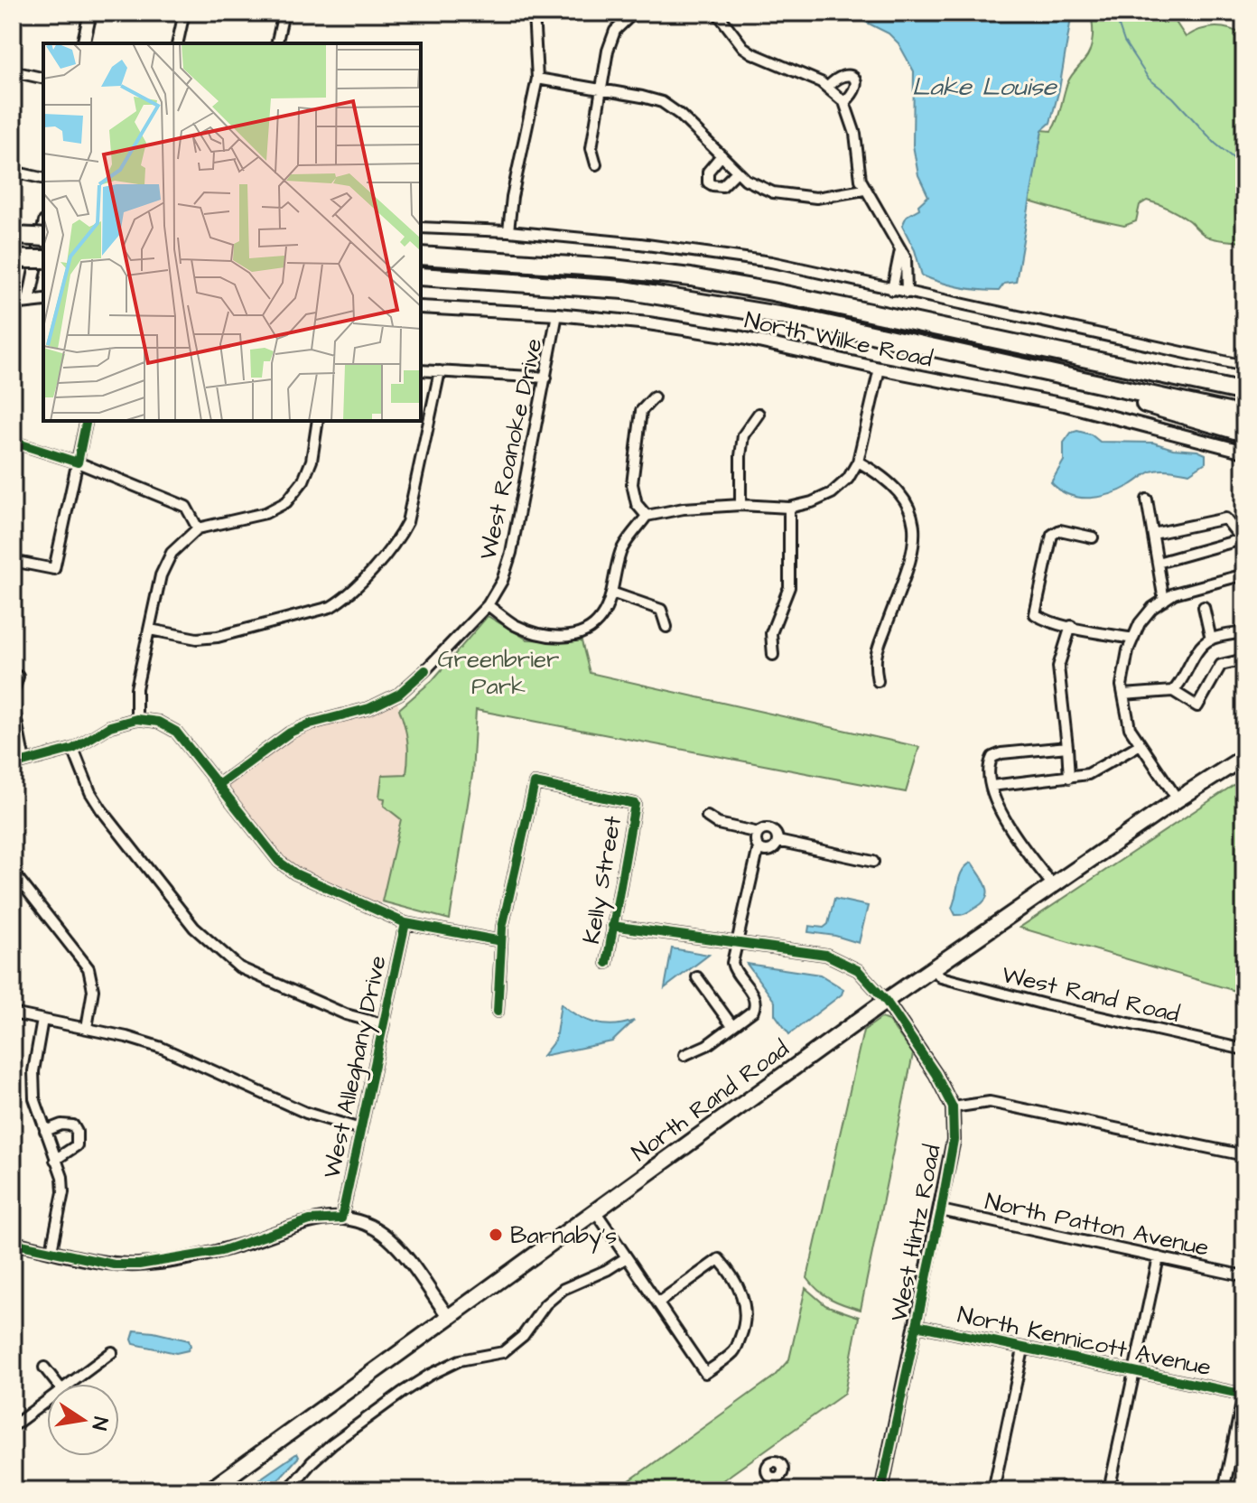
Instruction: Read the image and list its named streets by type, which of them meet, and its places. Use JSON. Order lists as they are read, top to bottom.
{
  "streets": {
    "main road": ["North Rand Road"],
    "street": [
      "North Wilke Road",
      "West Roanoke Drive",
      "Kelly Street",
      "West Rand Road",
      "West Alleghany Drive",
      "North Patton Avenue",
      "West Hintz Road",
      "North Kennicott Avenue"
    ]
  },
  "crossings": [
    ["North Wilke Road", "West Roanoke Drive"],
    ["West Rand Road", "North Rand Road"],
    ["North Rand Road", "West Hintz Road"],
    ["North Patton Avenue", "West Hintz Road"],
    ["West Hintz Road", "North Kennicott Avenue"]
  ],
  "water": ["Lake Louise"],
  "parks": ["Greenbrier Park"],
  "places": ["Barnaby's"],
  "north": "right"
}
